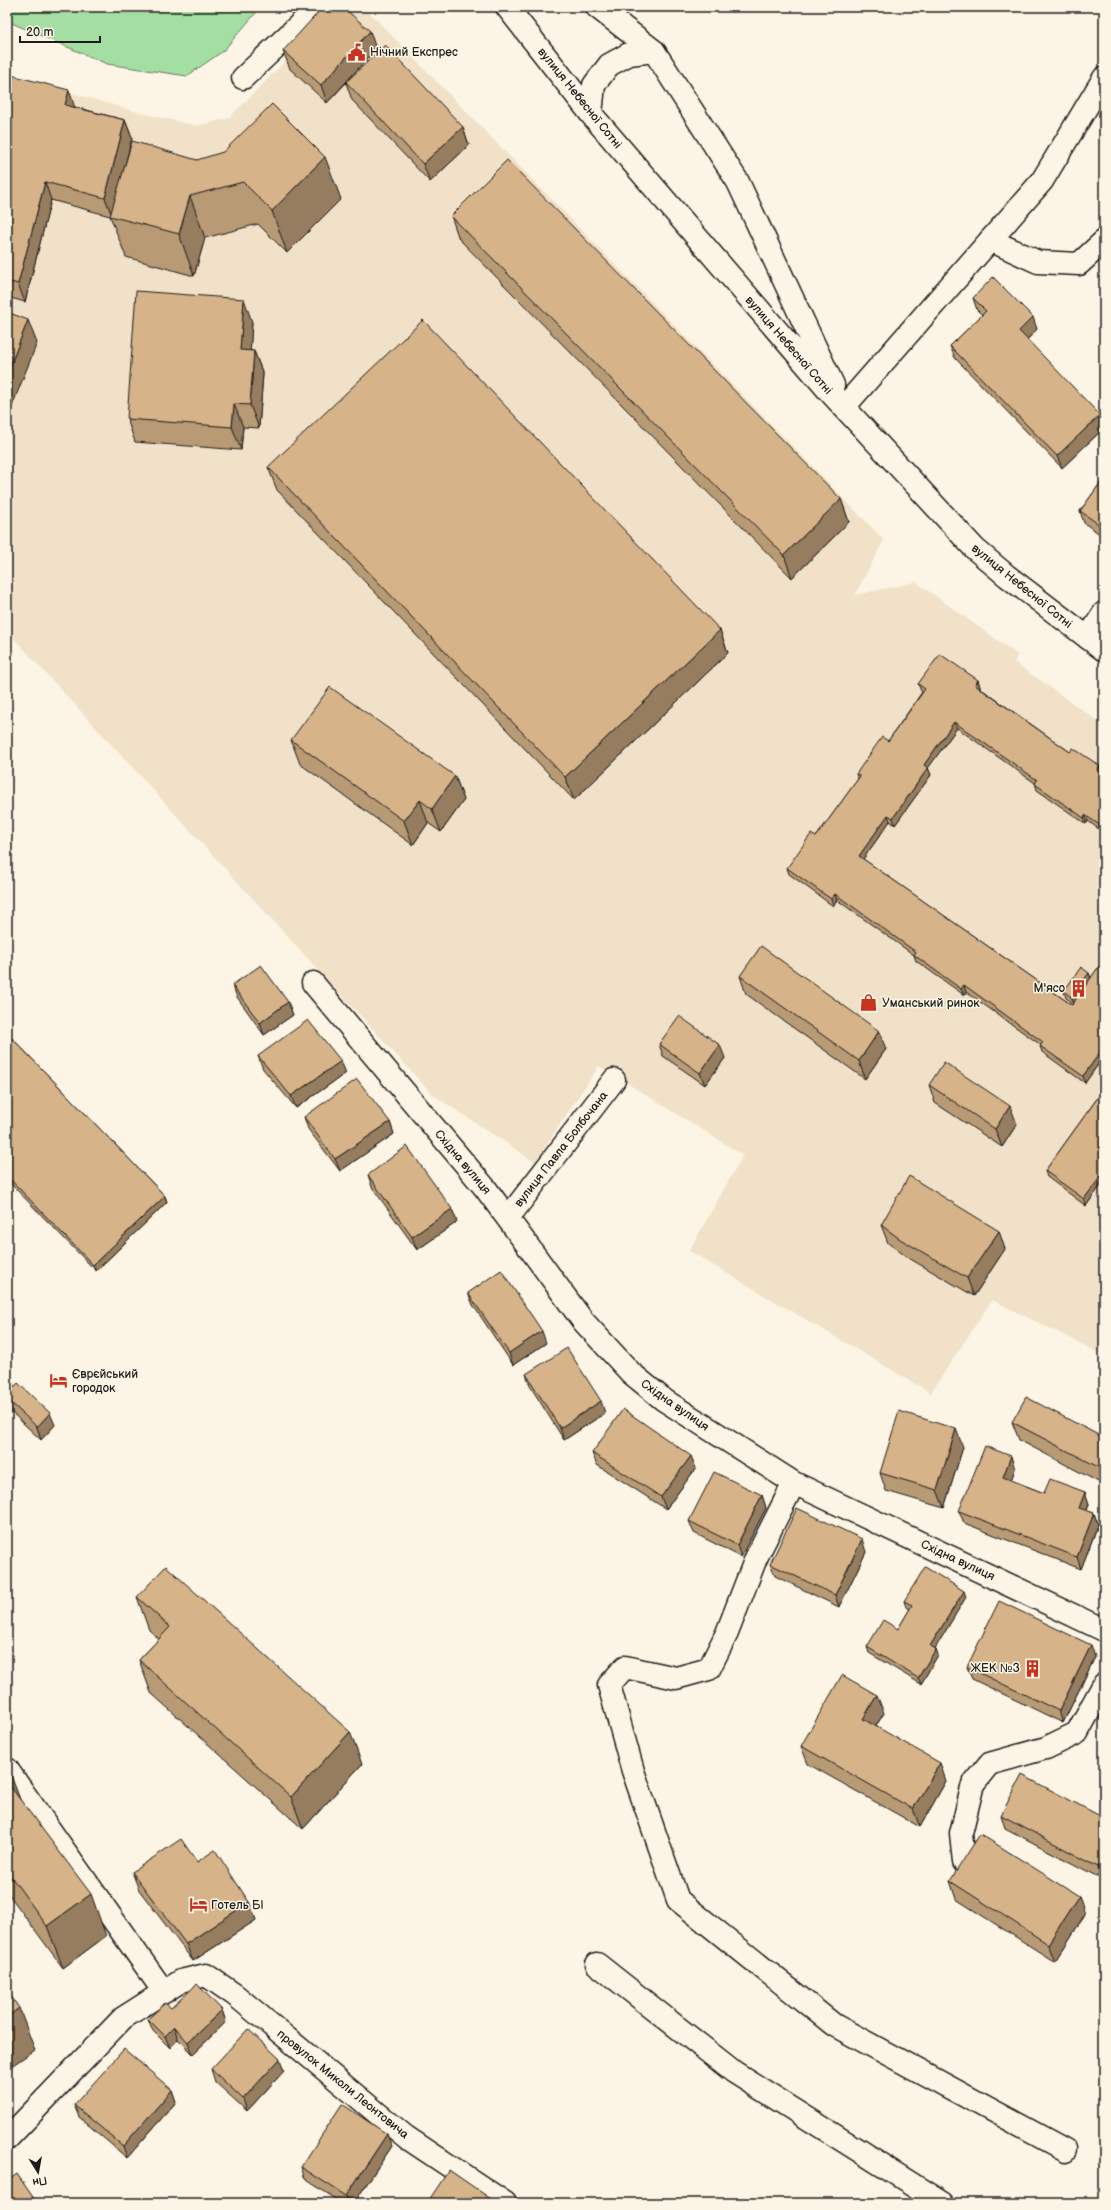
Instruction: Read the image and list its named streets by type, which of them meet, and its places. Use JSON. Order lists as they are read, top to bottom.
{
  "streets": {
    "street": [
      "вулиця Небесної Сотні",
      "вулиця Павла Болбочана",
      "Східна вулиця",
      "провулок Миколи Леонтовича"
    ]
  },
  "crossings": [
    ["вулиця Павла Болбочана", "Східна вулиця"]
  ],
  "places": {
    "public building": ["Нічний Експрес"],
    "building": ["М'ясо", "ЖЕК №3"],
    "shop": ["Уманський ринок"],
    "hotel": ["Єврєйський городок", "Готель БІ"]
  },
  "scale_bar": "20 m",
  "north": "bottom"
}
